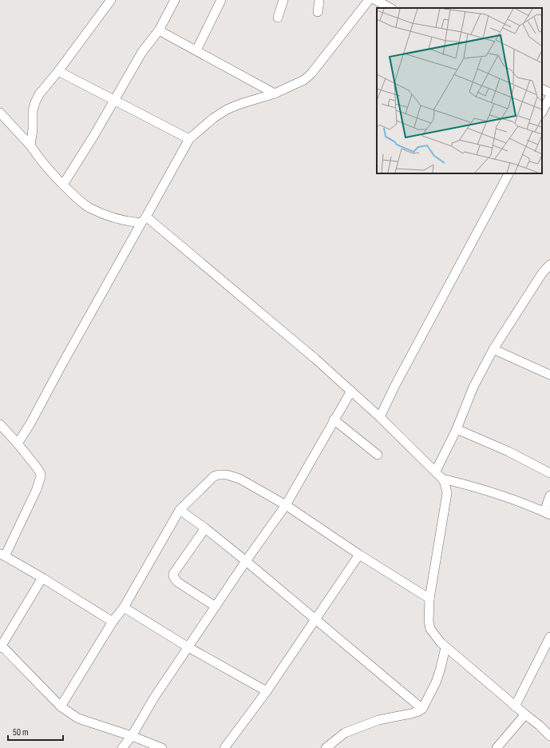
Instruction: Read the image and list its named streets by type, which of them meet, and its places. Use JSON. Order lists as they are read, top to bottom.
{
  "scale_bar": "50 m"
}
